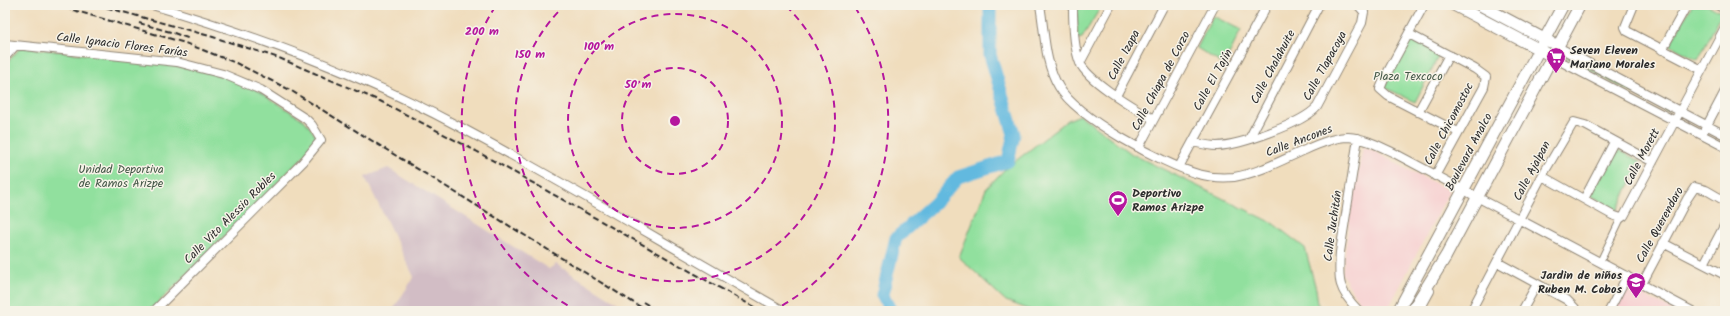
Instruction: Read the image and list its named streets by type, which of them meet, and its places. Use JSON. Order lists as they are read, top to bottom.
{
  "streets": {
    "street": [
      "Calle Ignacio Flores Farías",
      "Calle Izapa",
      "Calle Tlapacoya",
      "Calle Chalahuite",
      "Calle El Tajín",
      "Calle Chiapa de Corzo",
      "Calle Chicomostoc",
      "Calle Ancones",
      "Boulevard Analco",
      "Calle Morett",
      "Calle Ajalpan",
      "Calle Vito Alessio Robles",
      "Calle Querendaro",
      "Calle Juchitán"
    ]
  },
  "crossings": [
    ["Calle Ignacio Flores Farías", "Calle Vito Alessio Robles"],
    ["Calle Tlapacoya", "Calle Chalahuite"],
    ["Calle Tlapacoya", "Calle El Tajín"],
    ["Calle El Tajín", "Calle Ancones"],
    ["Calle Chiapa de Corzo", "Calle Ancones"],
    ["Calle Chicomostoc", "Calle Ancones"],
    ["Calle Ancones", "Boulevard Analco"],
    ["Calle Ancones", "Calle Ajalpan"],
    ["Calle Ancones", "Calle Querendaro"],
    ["Calle Ancones", "Calle Juchitán"],
    ["Calle Morett", "Calle Ajalpan"]
  ],
  "parks": ["Plaza Texcoco", "Unidad Deportiva de Ramos Arizpe"],
  "places": {
    "supermarket": ["Seven Eleven Mariano Morales"],
    "sports": ["Deportivo Ramos Arizpe"],
    "school or university": ["Jardin de niños Ruben M. Cobos"]
  },
  "rings": [
    "200 m",
    "100 m",
    "150 m",
    "50 m"
  ]
}
